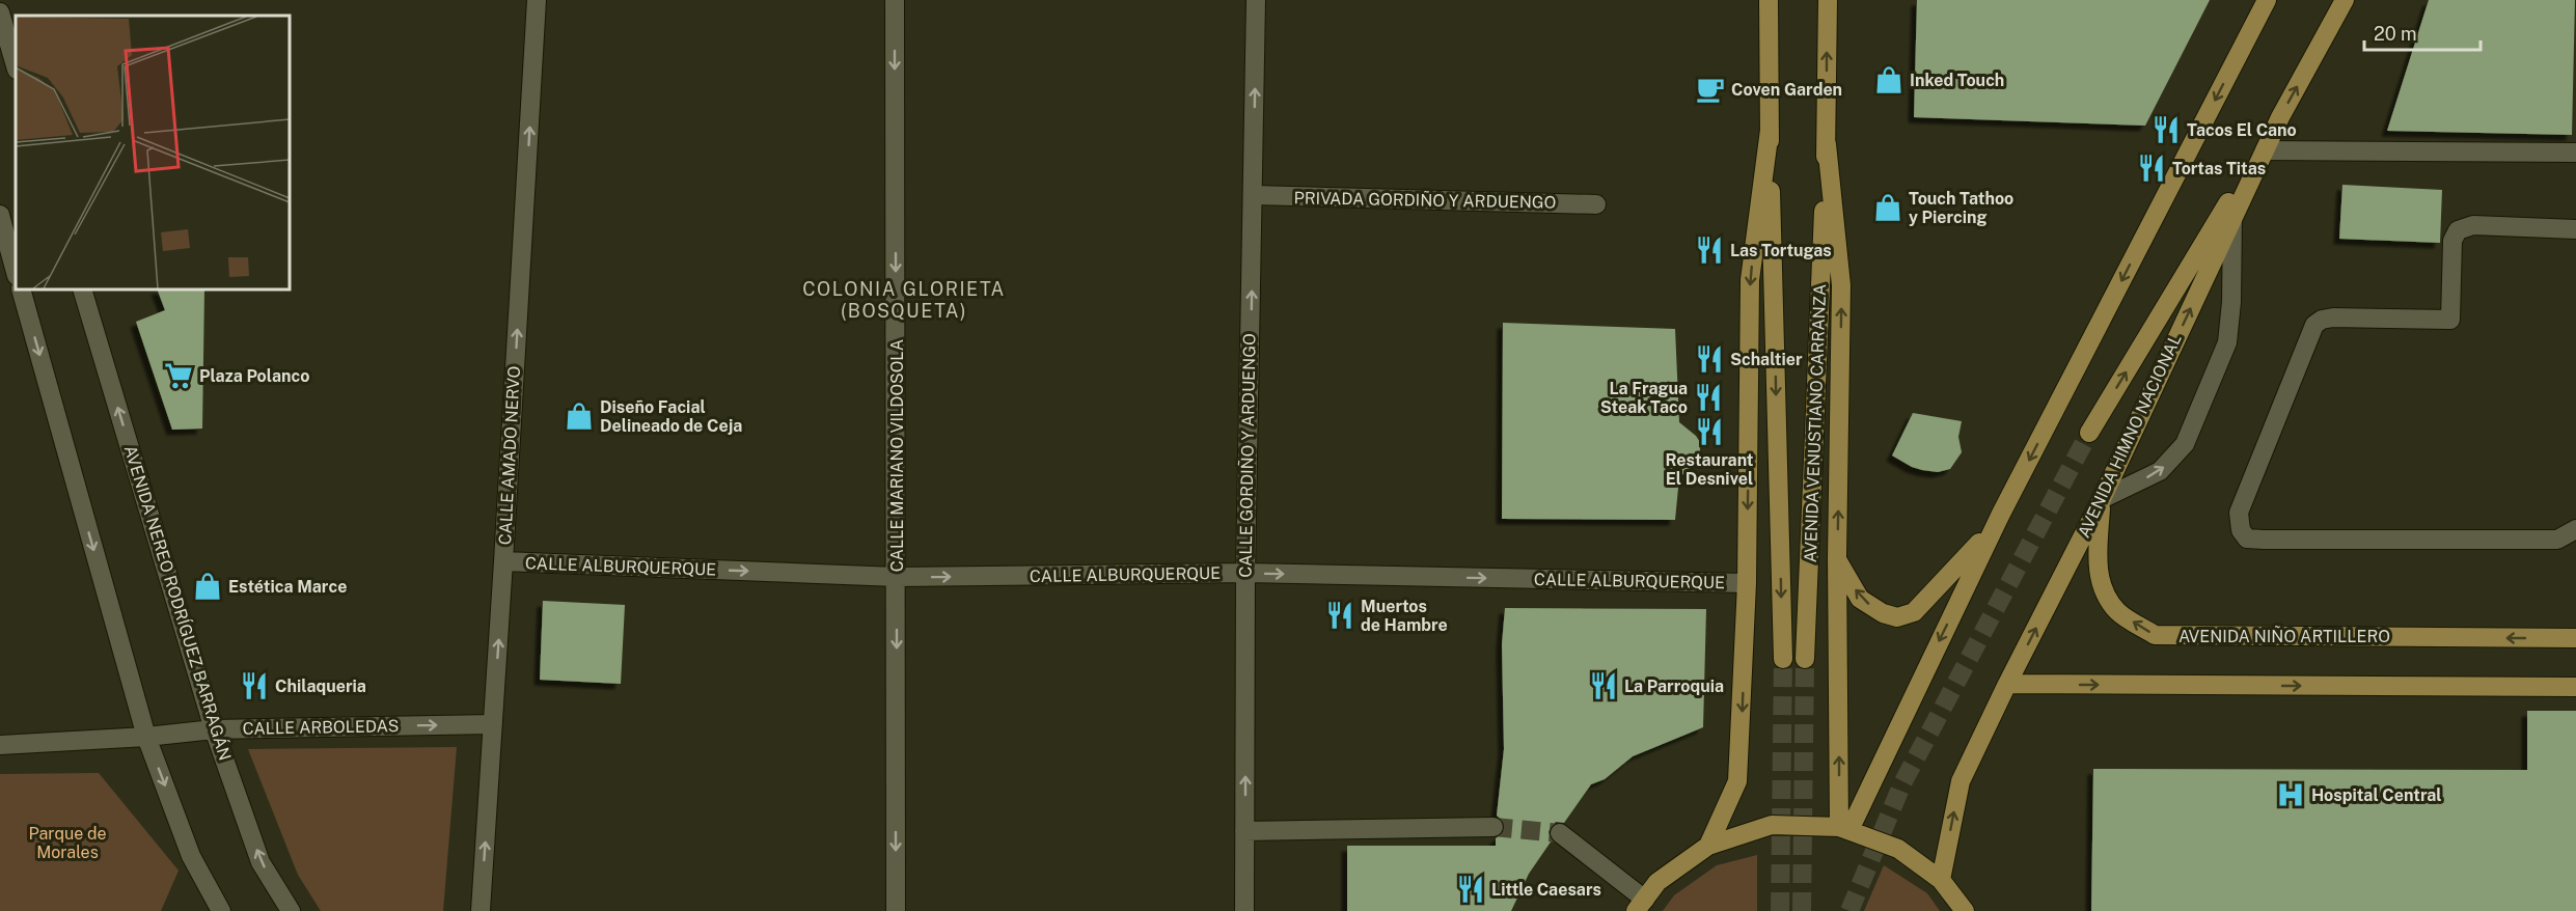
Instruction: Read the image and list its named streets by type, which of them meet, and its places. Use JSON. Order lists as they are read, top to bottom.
{
  "streets": {
    "main road": ["AVENIDA VENUSTIANO CARRANZA", "AVENIDA HIMNO NACIONAL", "AVENIDA NIÑO ARTILLERO"],
    "street": [
      "PRIVADA GORDIÑO Y ARDUENGO",
      "CALLE AMADO NERVO",
      "CALLE MARIANO VILDOSOLA",
      "CALLE GORDIÑO Y ARDUENGO",
      "CALLE ALBURQUERQUE",
      "AVENIDA NEREO RODRÍGUEZ BARRAGÁN",
      "CALLE ARBOLEDAS"
    ]
  },
  "crossings": [
    ["PRIVADA GORDIÑO Y ARDUENGO", "CALLE GORDIÑO Y ARDUENGO"],
    ["AVENIDA HIMNO NACIONAL", "AVENIDA NIÑO ARTILLERO"],
    ["CALLE AMADO NERVO", "CALLE ALBURQUERQUE"],
    ["CALLE AMADO NERVO", "CALLE ARBOLEDAS"],
    ["CALLE MARIANO VILDOSOLA", "CALLE ALBURQUERQUE"],
    ["CALLE GORDIÑO Y ARDUENGO", "CALLE ALBURQUERQUE"],
    ["AVENIDA NEREO RODRÍGUEZ BARRAGÁN", "CALLE ARBOLEDAS"]
  ],
  "one_way": [
    "CALLE AMADO NERVO",
    "CALLE MARIANO VILDOSOLA",
    "CALLE GORDIÑO Y ARDUENGO",
    "CALLE ALBURQUERQUE",
    "CALLE ARBOLEDAS"
  ],
  "districts": ["COLONIA GLORIETA (BOSQUETA)"],
  "parks": ["Parque de Morales"],
  "places": {
    "shop": [
      "Inked Touch",
      "Touch Tathoo y Piercing",
      "Diseño Facial Delineado de Ceja",
      "Estética Marce"
    ],
    "cafe": ["Coven Garden"],
    "restaurant": [
      "Tacos El Cano",
      "Tortas Titas",
      "Las Tortugas",
      "Schaltier",
      "La Fragua Steak Taco",
      "Restaurant El Desnivel",
      "Muertos de Hambre",
      "Chilaqueria",
      "La Parroquia",
      "Little Caesars"
    ],
    "supermarket": ["Plaza Polanco"],
    "hospital": ["Hospital Central"]
  },
  "scale_bar": "20 m"
}
